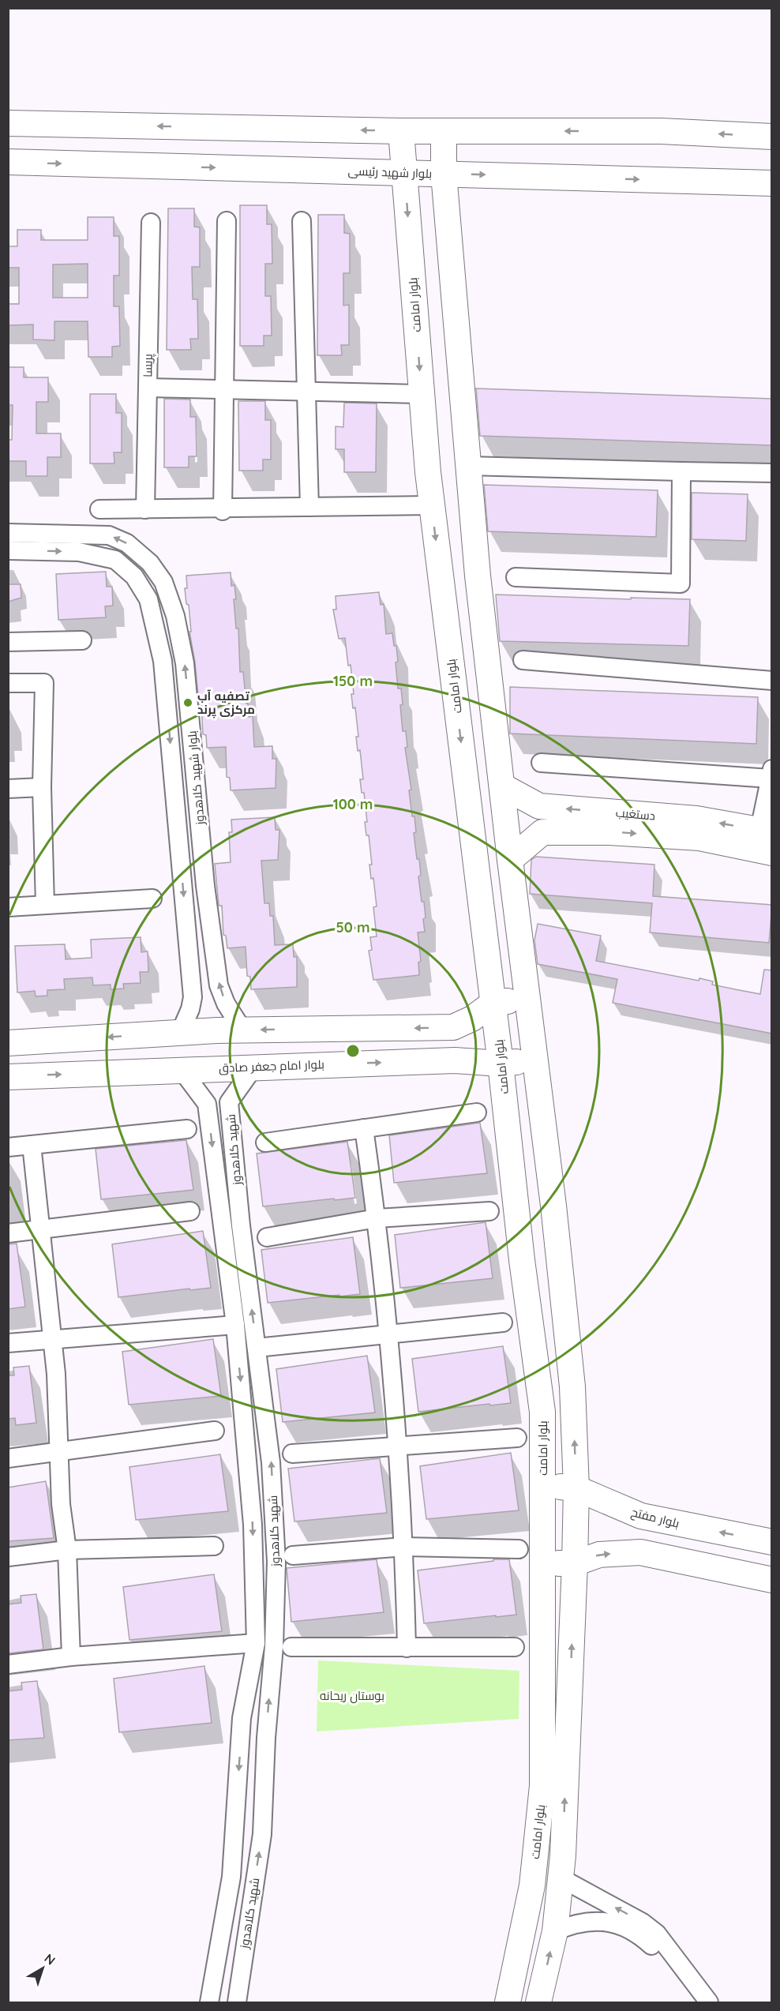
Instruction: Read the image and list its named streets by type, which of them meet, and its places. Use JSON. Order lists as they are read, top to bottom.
{
  "streets": {
    "street": [
      "بلوار شهید رئیسی",
      "بلوار امامت",
      "پریسا",
      "بلوار شهید کلاهدوز",
      "دستغیب",
      "بلوار امام جعفر صادق",
      "شهید کلاهدوز",
      "بلوار مفتح"
    ]
  },
  "crossings": [
    ["بلوار شهید رئیسی", "بلوار امامت"],
    ["بلوار امامت", "دستغیب"],
    ["بلوار امامت", "بلوار امام جعفر صادق"],
    ["بلوار امامت", "بلوار مفتح"],
    ["بلوار امام جعفر صادق", "شهید کلاهدوز"]
  ],
  "parks": ["بوستان ریحانه"],
  "places": ["تصفیه آب مرکزی پرند"],
  "north": "top right",
  "rings": ["150 m", "100 m", "50 m"]
}
